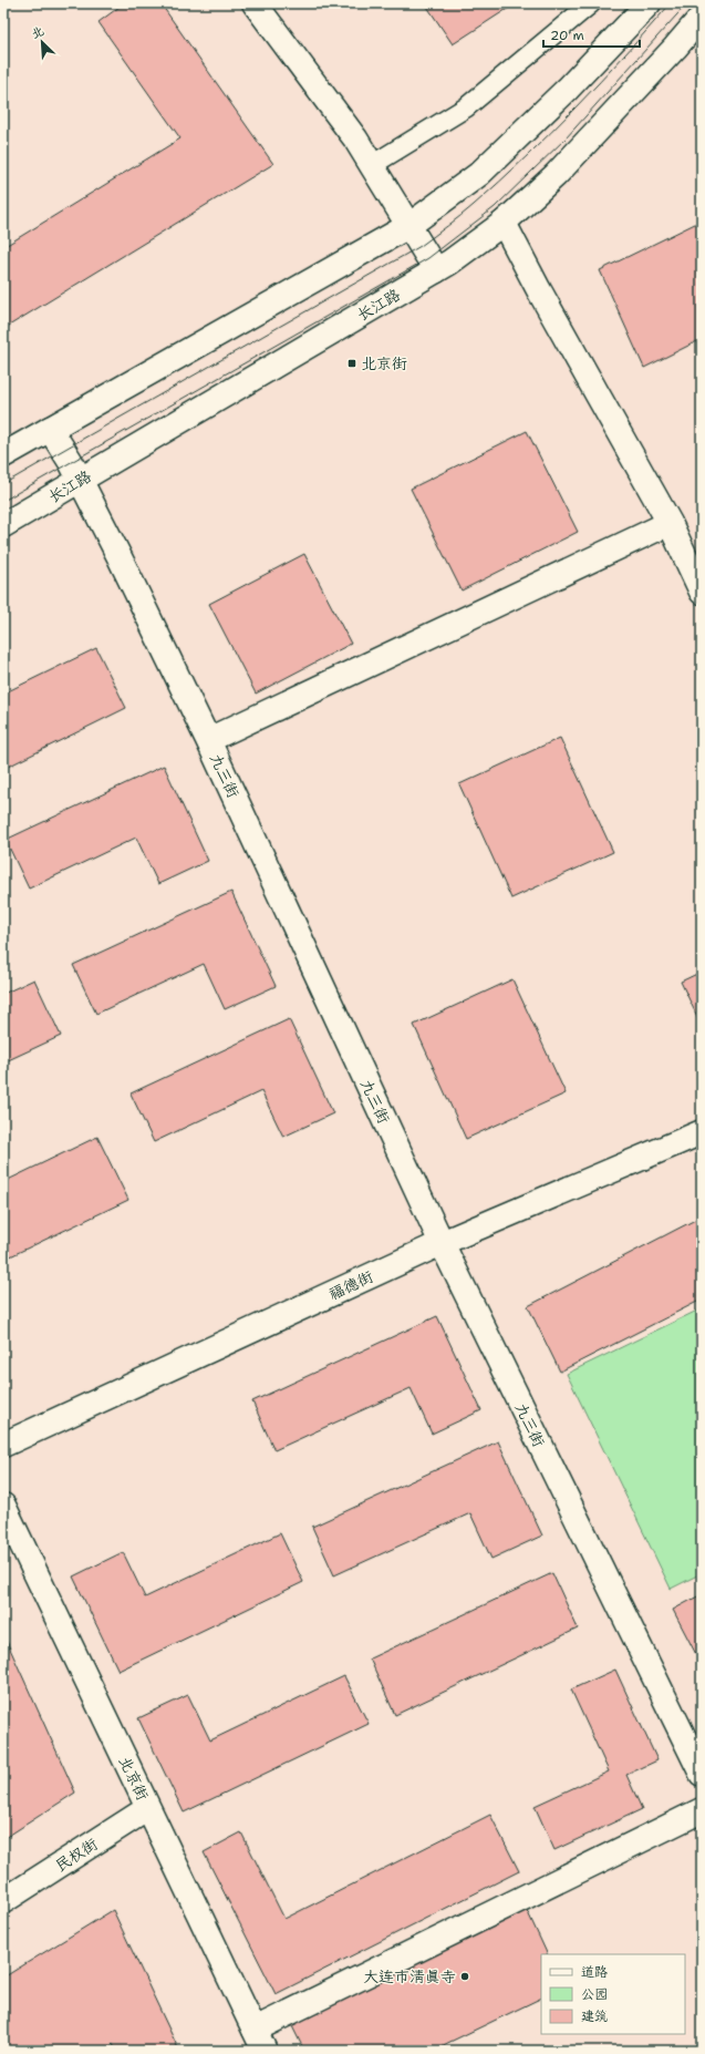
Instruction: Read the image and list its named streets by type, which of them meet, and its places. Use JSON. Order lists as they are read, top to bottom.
{
  "streets": {
    "street": [
      "长江路",
      "九三街",
      "福德街",
      "北京街",
      "民权街"
    ]
  },
  "crossings": [
    ["长江路", "九三街"],
    ["九三街", "福德街"],
    ["北京街", "民权街"]
  ],
  "places": {
    "transit": ["北京街"],
    "other": ["大连市清真寺"]
  },
  "legend": ["道路", "公园", "建筑"],
  "scale_bar": "20 m",
  "north": "top left"
}
